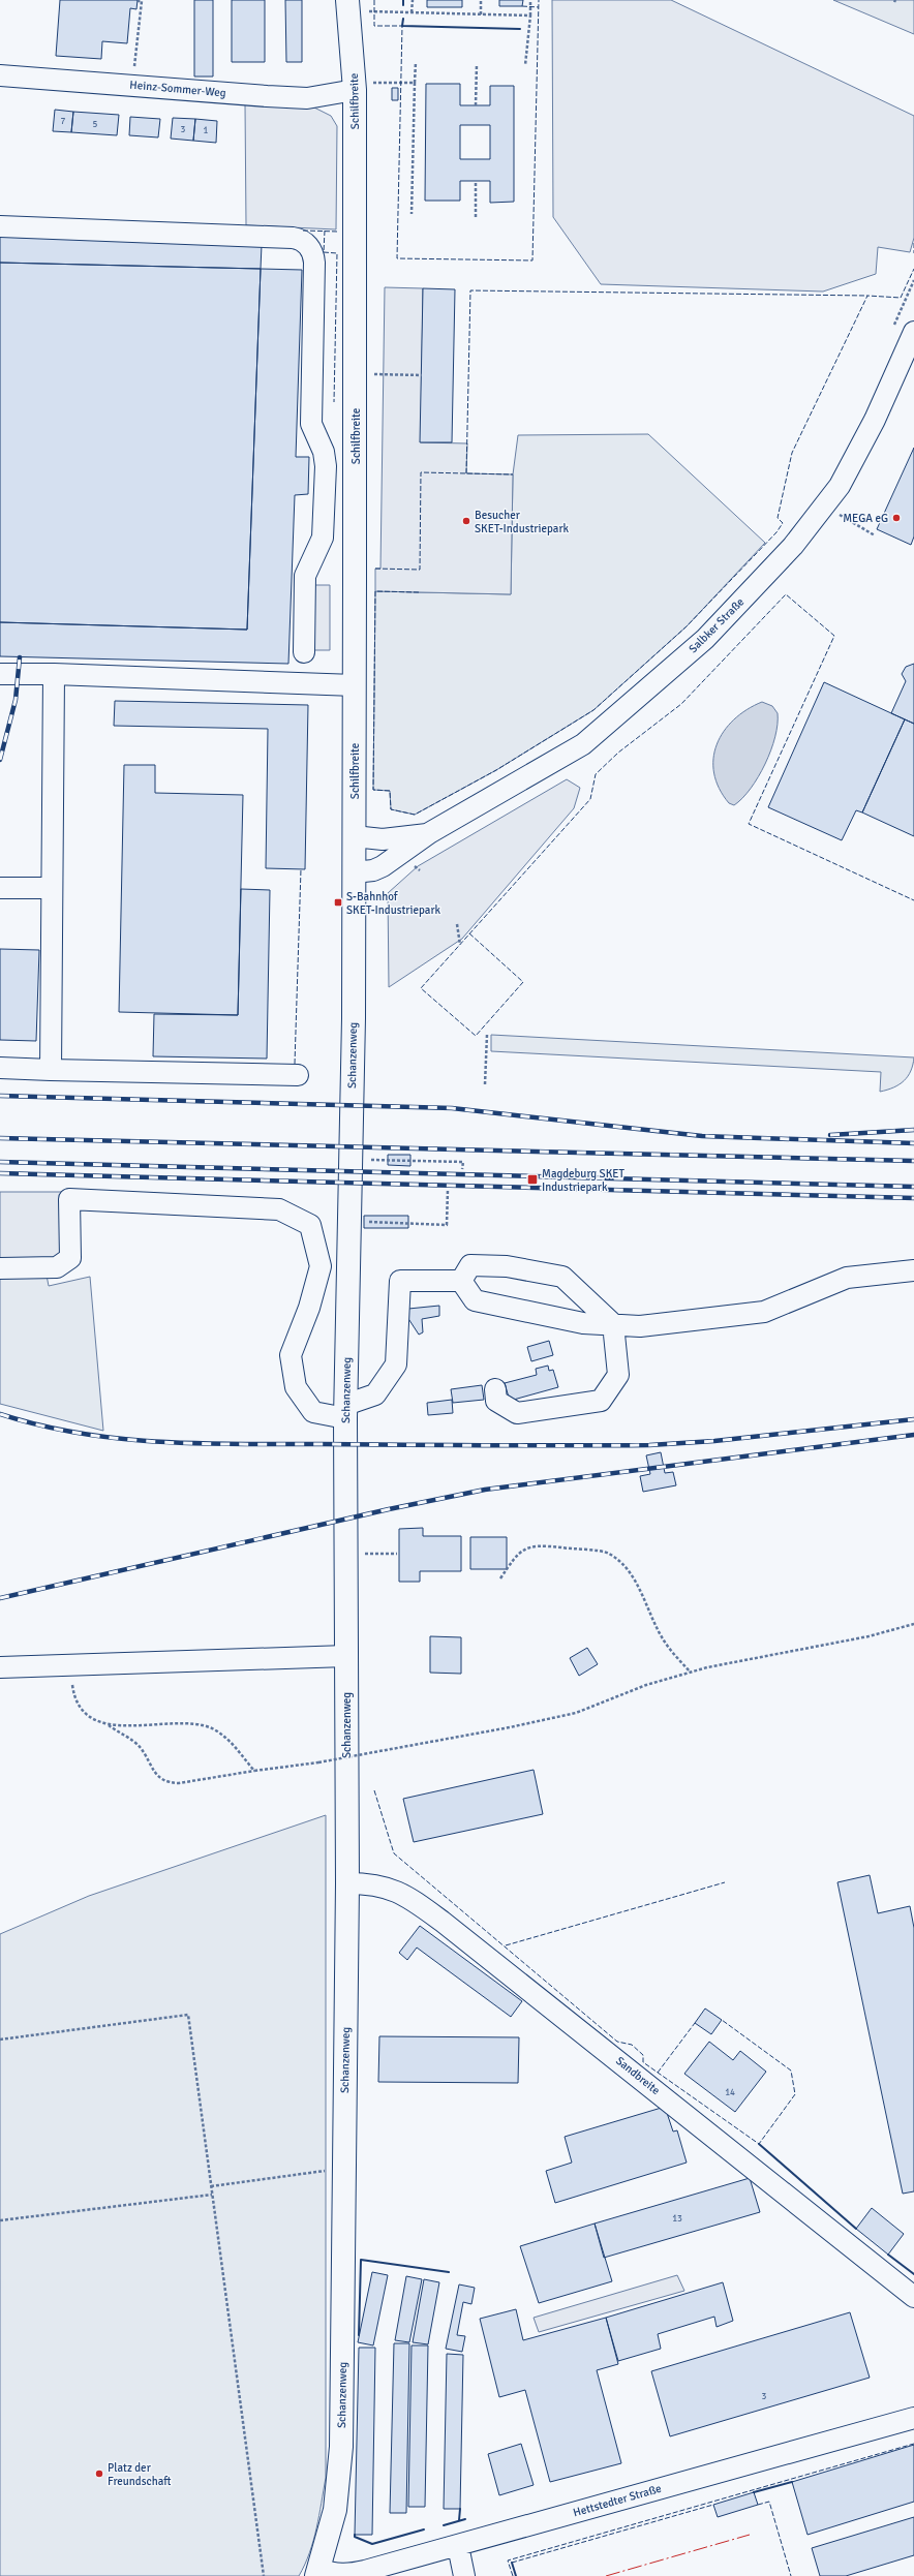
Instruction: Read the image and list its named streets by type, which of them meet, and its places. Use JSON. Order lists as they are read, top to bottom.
{
  "streets": {
    "main road": ["Schilfbreite", "Schanzenweg"],
    "street": [
      "Heinz-Sommer-Weg",
      "Salbker Straße",
      "Sandbreite",
      "Hettstedter Straße"
    ]
  },
  "crossings": [
    ["Heinz-Sommer-Weg", "Schilfbreite"],
    ["Schilfbreite", "Salbker Straße"],
    ["Schilfbreite", "Schanzenweg"],
    ["Salbker Straße", "Schanzenweg"],
    ["Schanzenweg", "Sandbreite"],
    ["Schanzenweg", "Hettstedter Straße"]
  ],
  "places": {
    "other": ["MEGA eG", "Besucher SKET-Industriepark", "Platz der Freundschaft"],
    "transit": ["S-Bahnhof SKET-Industriepark", "Magdeburg SKET Industriepark"]
  },
  "house_numbers": [
    "7",
    "5",
    "3",
    "1",
    "14",
    "13",
    "3"
  ]
}
